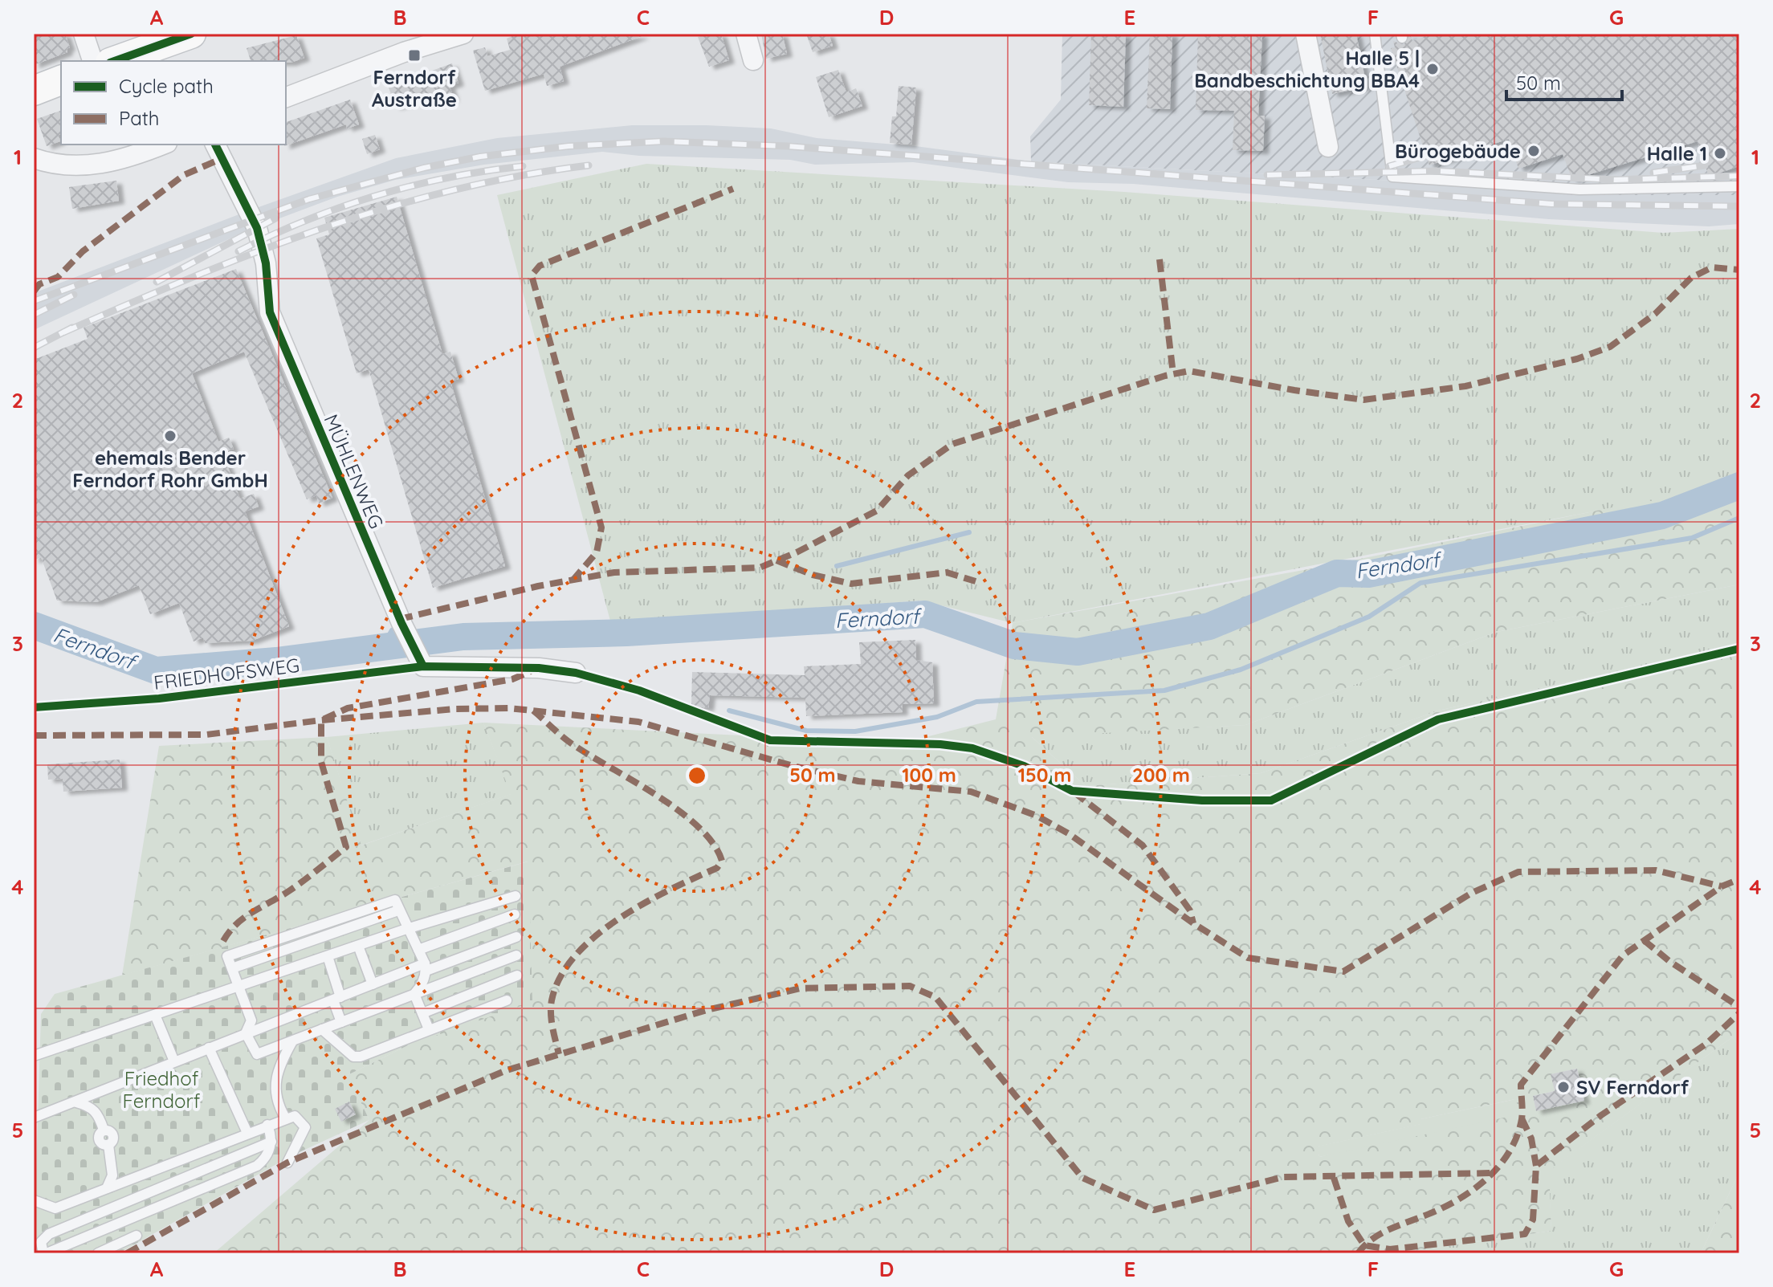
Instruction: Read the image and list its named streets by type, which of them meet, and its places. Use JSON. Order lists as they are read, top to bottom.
{
  "streets": {
    "street": ["MÜHLENWEG"],
    "cycle path": ["FRIEDHOFSWEG"]
  },
  "crossings": [
    ["MÜHLENWEG", "FRIEDHOFSWEG"]
  ],
  "water": ["Ferndorf"],
  "parks": ["Friedhof Ferndorf"],
  "places": {
    "transit": ["Ferndorf Austraße"],
    "other": [
      "Halle 5 | Bandbeschichtung BBA4",
      "Bürogebäude",
      "Halle 1",
      "ehemals Bender Ferndorf Rohr GmbH",
      "SV Ferndorf"
    ]
  },
  "legend": ["Cycle path", "Path"],
  "scale_bar": "50 m",
  "grid": {
    "columns": [
      "A",
      "B",
      "C",
      "D",
      "E",
      "F",
      "G"
    ],
    "rows": [
      "1",
      "2",
      "3",
      "4",
      "5"
    ]
  },
  "rings": [
    "50 m",
    "100 m",
    "150 m",
    "200 m"
  ]
}
